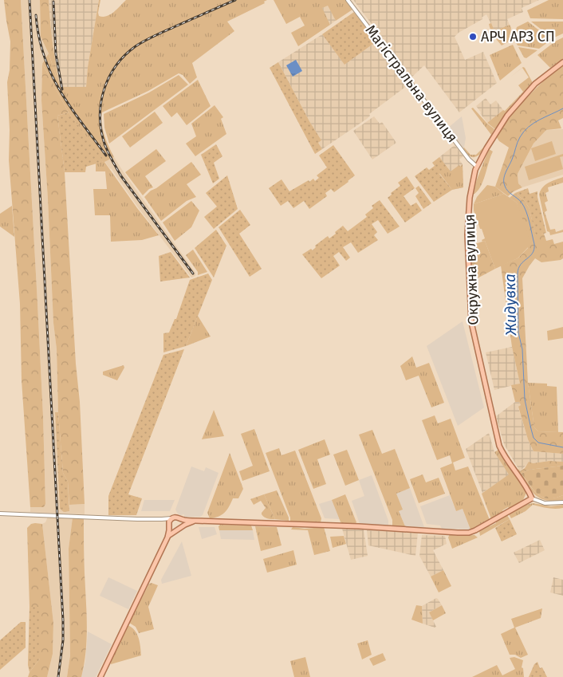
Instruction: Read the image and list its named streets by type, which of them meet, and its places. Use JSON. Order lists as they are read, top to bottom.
{
  "streets": {
    "main road": ["Окружна вулиця"],
    "street": ["Магістральна вулиця"]
  },
  "crossings": [
    ["Магістральна вулиця", "Окружна вулиця"]
  ],
  "water": ["Жидувка"],
  "places": ["АРЧ АРЗ СП"]
}
